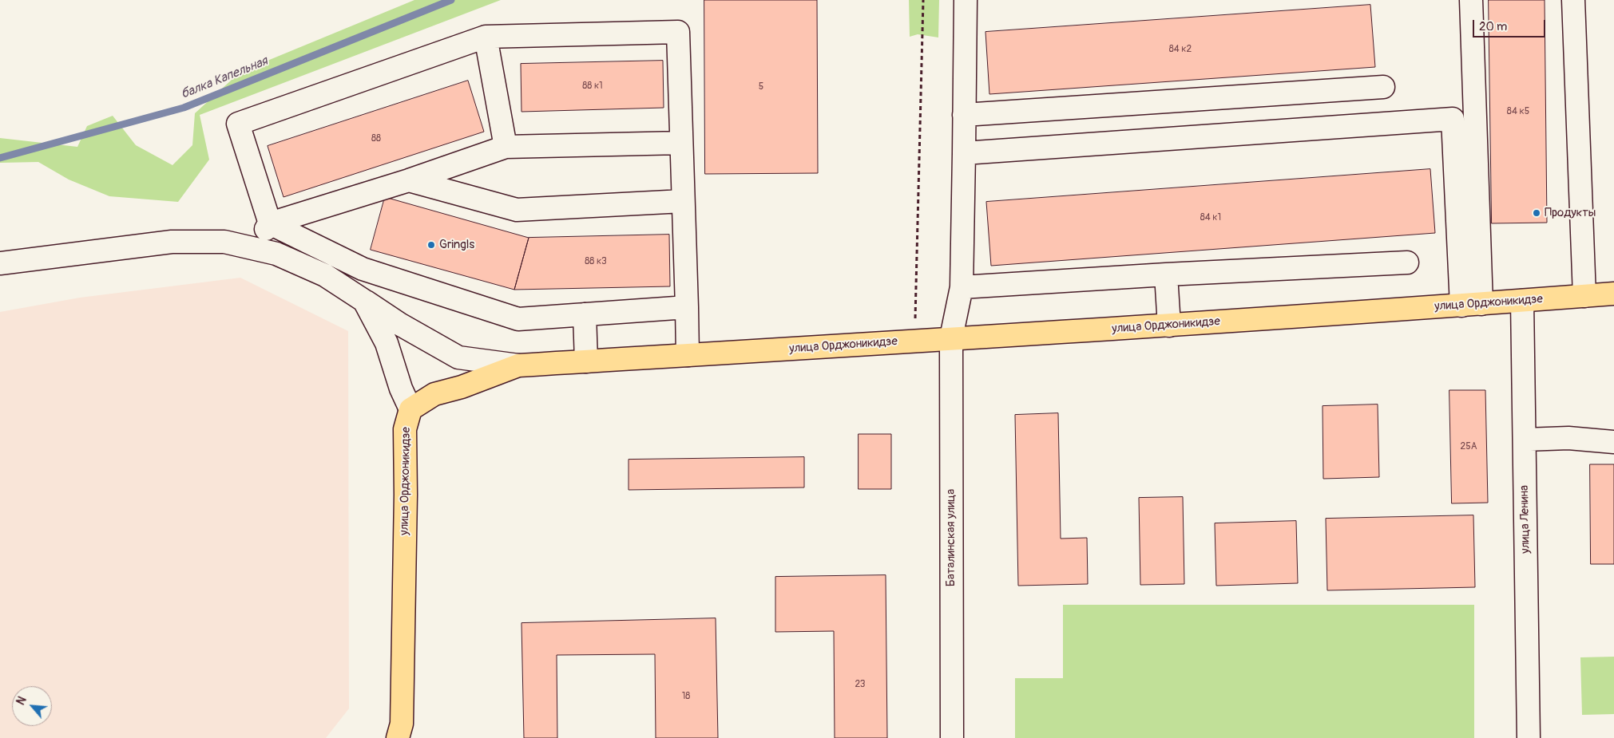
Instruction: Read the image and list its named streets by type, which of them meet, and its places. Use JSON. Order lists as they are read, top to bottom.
{
  "streets": {
    "main road": ["улица Орджоникидзе"],
    "street": ["улица Ленина", "Баталинская улица"]
  },
  "crossings": [
    ["улица Орджоникидзе", "улица Ленина"],
    ["улица Орджоникидзе", "Баталинская улица"]
  ],
  "water": ["балка Капельная"],
  "places": ["Продукты", "Gringls"],
  "house_numbers": [
    "84 к2",
    "88 к1",
    "5",
    "84 к5",
    "88",
    "84 к1",
    "88 к3",
    "25А",
    "23",
    "18"
  ],
  "scale_bar": "20 m",
  "north": "top left"
}
